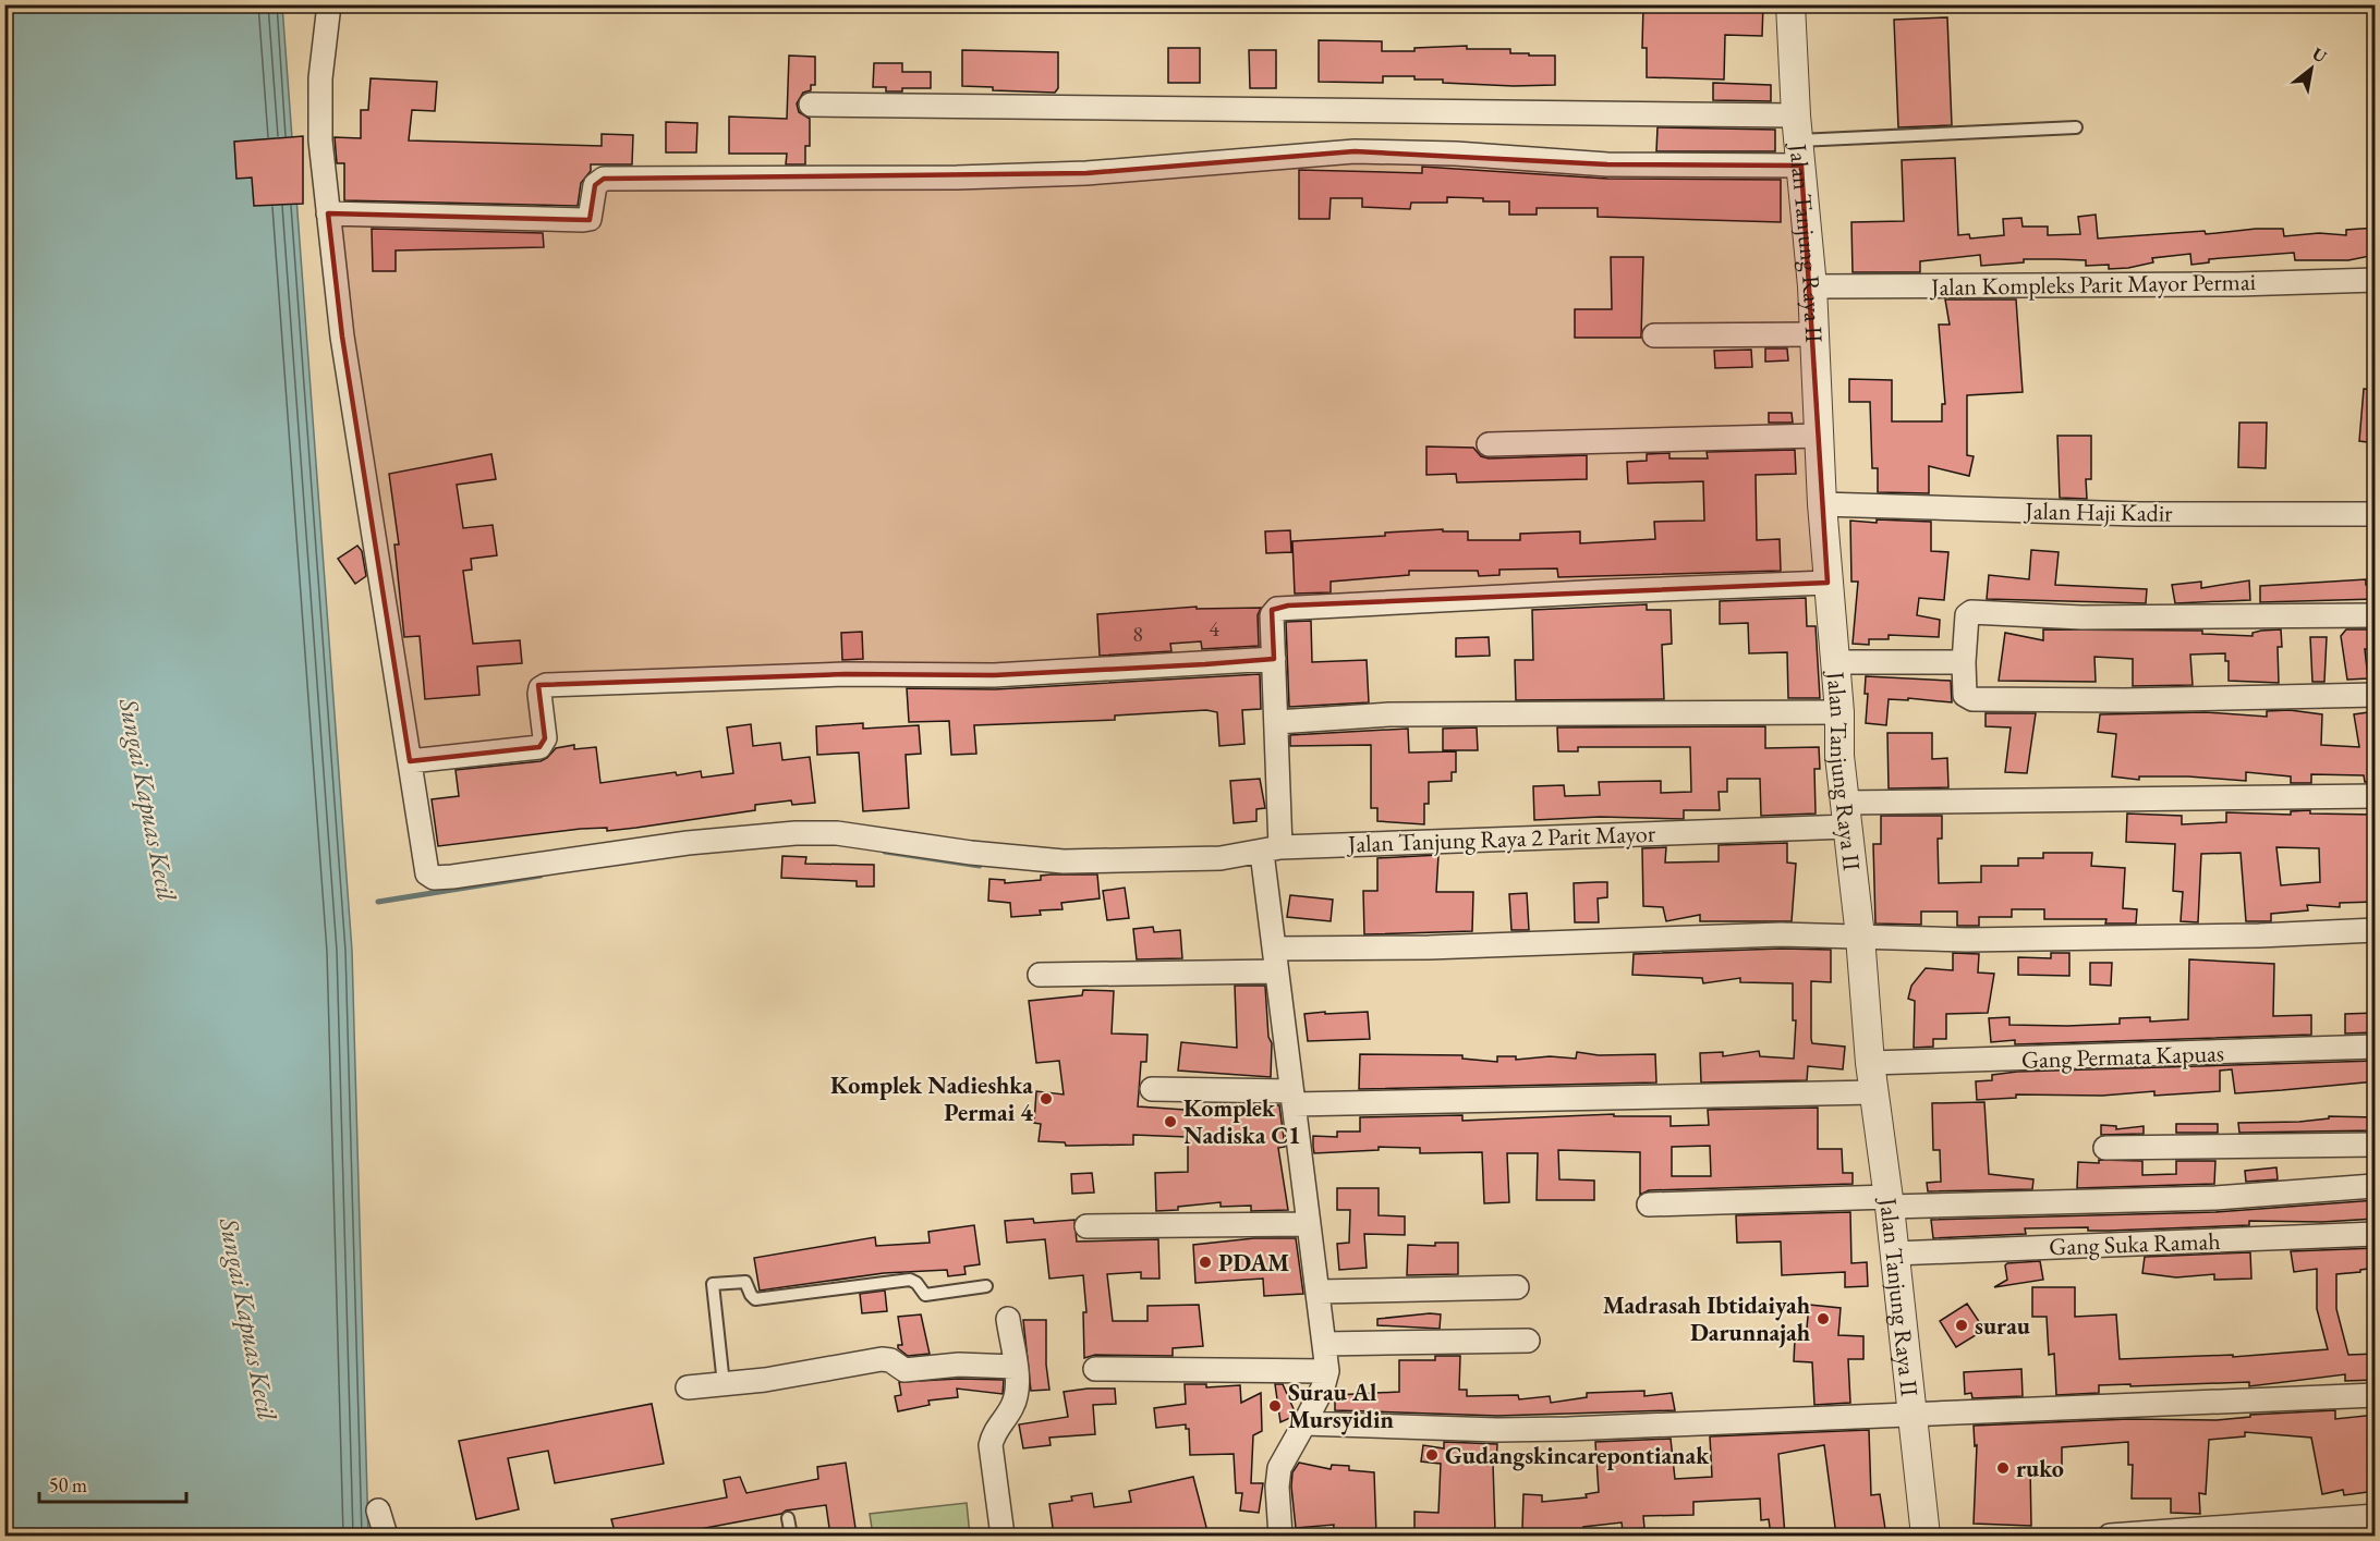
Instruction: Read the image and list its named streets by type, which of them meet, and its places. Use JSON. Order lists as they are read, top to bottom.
{
  "streets": {
    "street": [
      "Jalan Tanjung Raya II",
      "Jalan Kompleks Parit Mayor Permai",
      "Jalan Haji Kadir",
      "Jalan Tanjung Raya 2 Parit Mayor",
      "Gang Permata Kapuas",
      "Gang Suka Ramah"
    ]
  },
  "crossings": [
    ["Jalan Tanjung Raya II", "Jalan Kompleks Parit Mayor Permai"],
    ["Jalan Tanjung Raya II", "Jalan Haji Kadir"],
    ["Jalan Tanjung Raya II", "Jalan Tanjung Raya 2 Parit Mayor"],
    ["Jalan Tanjung Raya II", "Gang Permata Kapuas"],
    ["Jalan Tanjung Raya II", "Gang Suka Ramah"]
  ],
  "water": ["Sungai Kapuas Kecil"],
  "places": [
    "Komplek Nadieshka Permai 4",
    "Komplek Nadiska C1",
    "PDAM",
    "Madrasah Ibtidaiyah Darunnajah",
    "surau",
    "Surau Al Mursyidin",
    "Gudangskincarepontianak",
    "ruko"
  ],
  "house_numbers": ["4", "8"],
  "scale_bar": "50 m",
  "north": "top right"
}
